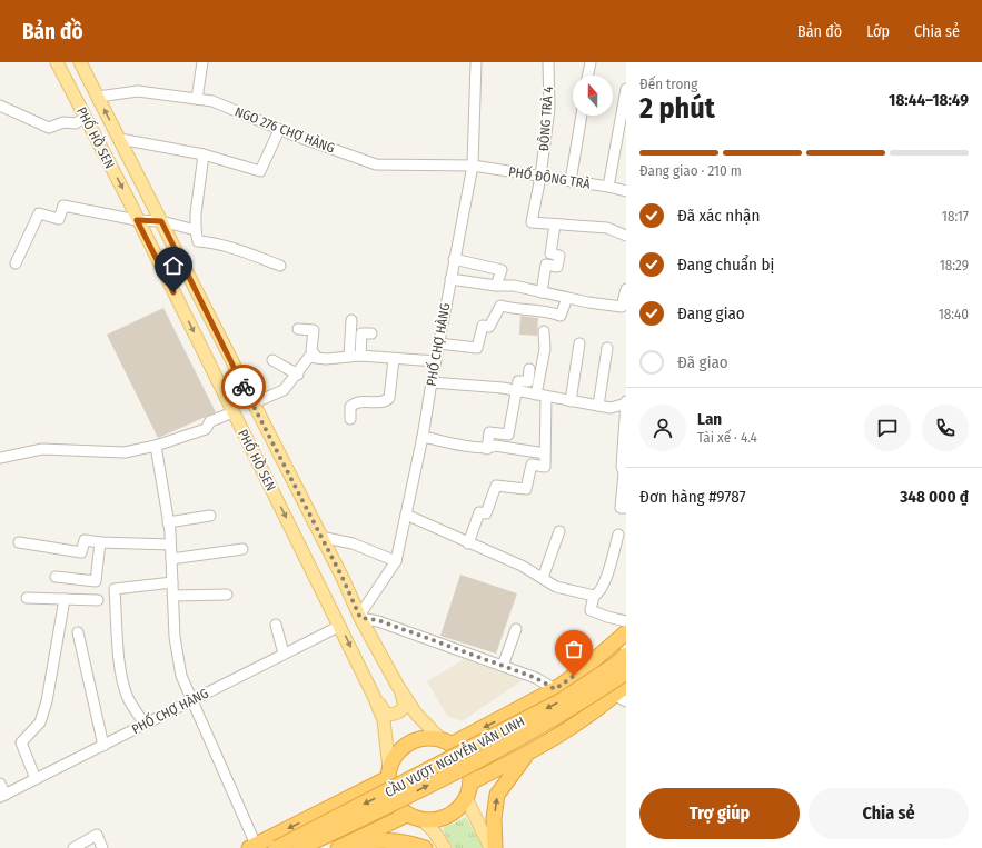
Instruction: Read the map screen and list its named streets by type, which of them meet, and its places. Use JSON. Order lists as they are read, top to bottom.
{
  "streets": {
    "highway": ["CẦU VƯỢT NGUYỄN VĂN LINH"],
    "main road": ["PHỐ HỒ SEN"],
    "street": [
      "ĐÔNG TRÀ 4",
      "NGO 276 CHỢ HÀNG",
      "PHỐ ĐÔNG TRÀ",
      "PHỐ CHỢ HÀNG"
    ]
  },
  "crossings": [
    ["ĐÔNG TRÀ 4", "PHỐ ĐÔNG TRÀ"],
    ["NGO 276 CHỢ HÀNG", "PHỐ HỒ SEN"],
    ["NGO 276 CHỢ HÀNG", "PHỐ ĐÔNG TRÀ"],
    ["NGO 276 CHỢ HÀNG", "PHỐ CHỢ HÀNG"],
    ["PHỐ HỒ SEN", "PHỐ CHỢ HÀNG"],
    ["PHỐ ĐÔNG TRÀ", "PHỐ CHỢ HÀNG"]
  ],
  "north": "top",
  "page": {
    "header": "Bản đồ",
    "nav": ["Bản đồ", "Lớp", "Chia sẻ"],
    "heading": ["2 phút", "Đến trong", "18:44–18:49"],
    "panel": [
      "Lan",
      "Tài xế · 4.4",
      "Đơn hàng #9787",
      "348 000 ₫"
    ],
    "bar": "Đang giao · 210 m",
    "list": [
      ["Đã xác nhận", "18:17"],
      ["Đang chuẩn bị", "18:29"],
      ["Đang giao", "18:40"],
      "Đã giao"
    ],
    "buttons": ["Trợ giúp", "Chia sẻ"]
  }
}
